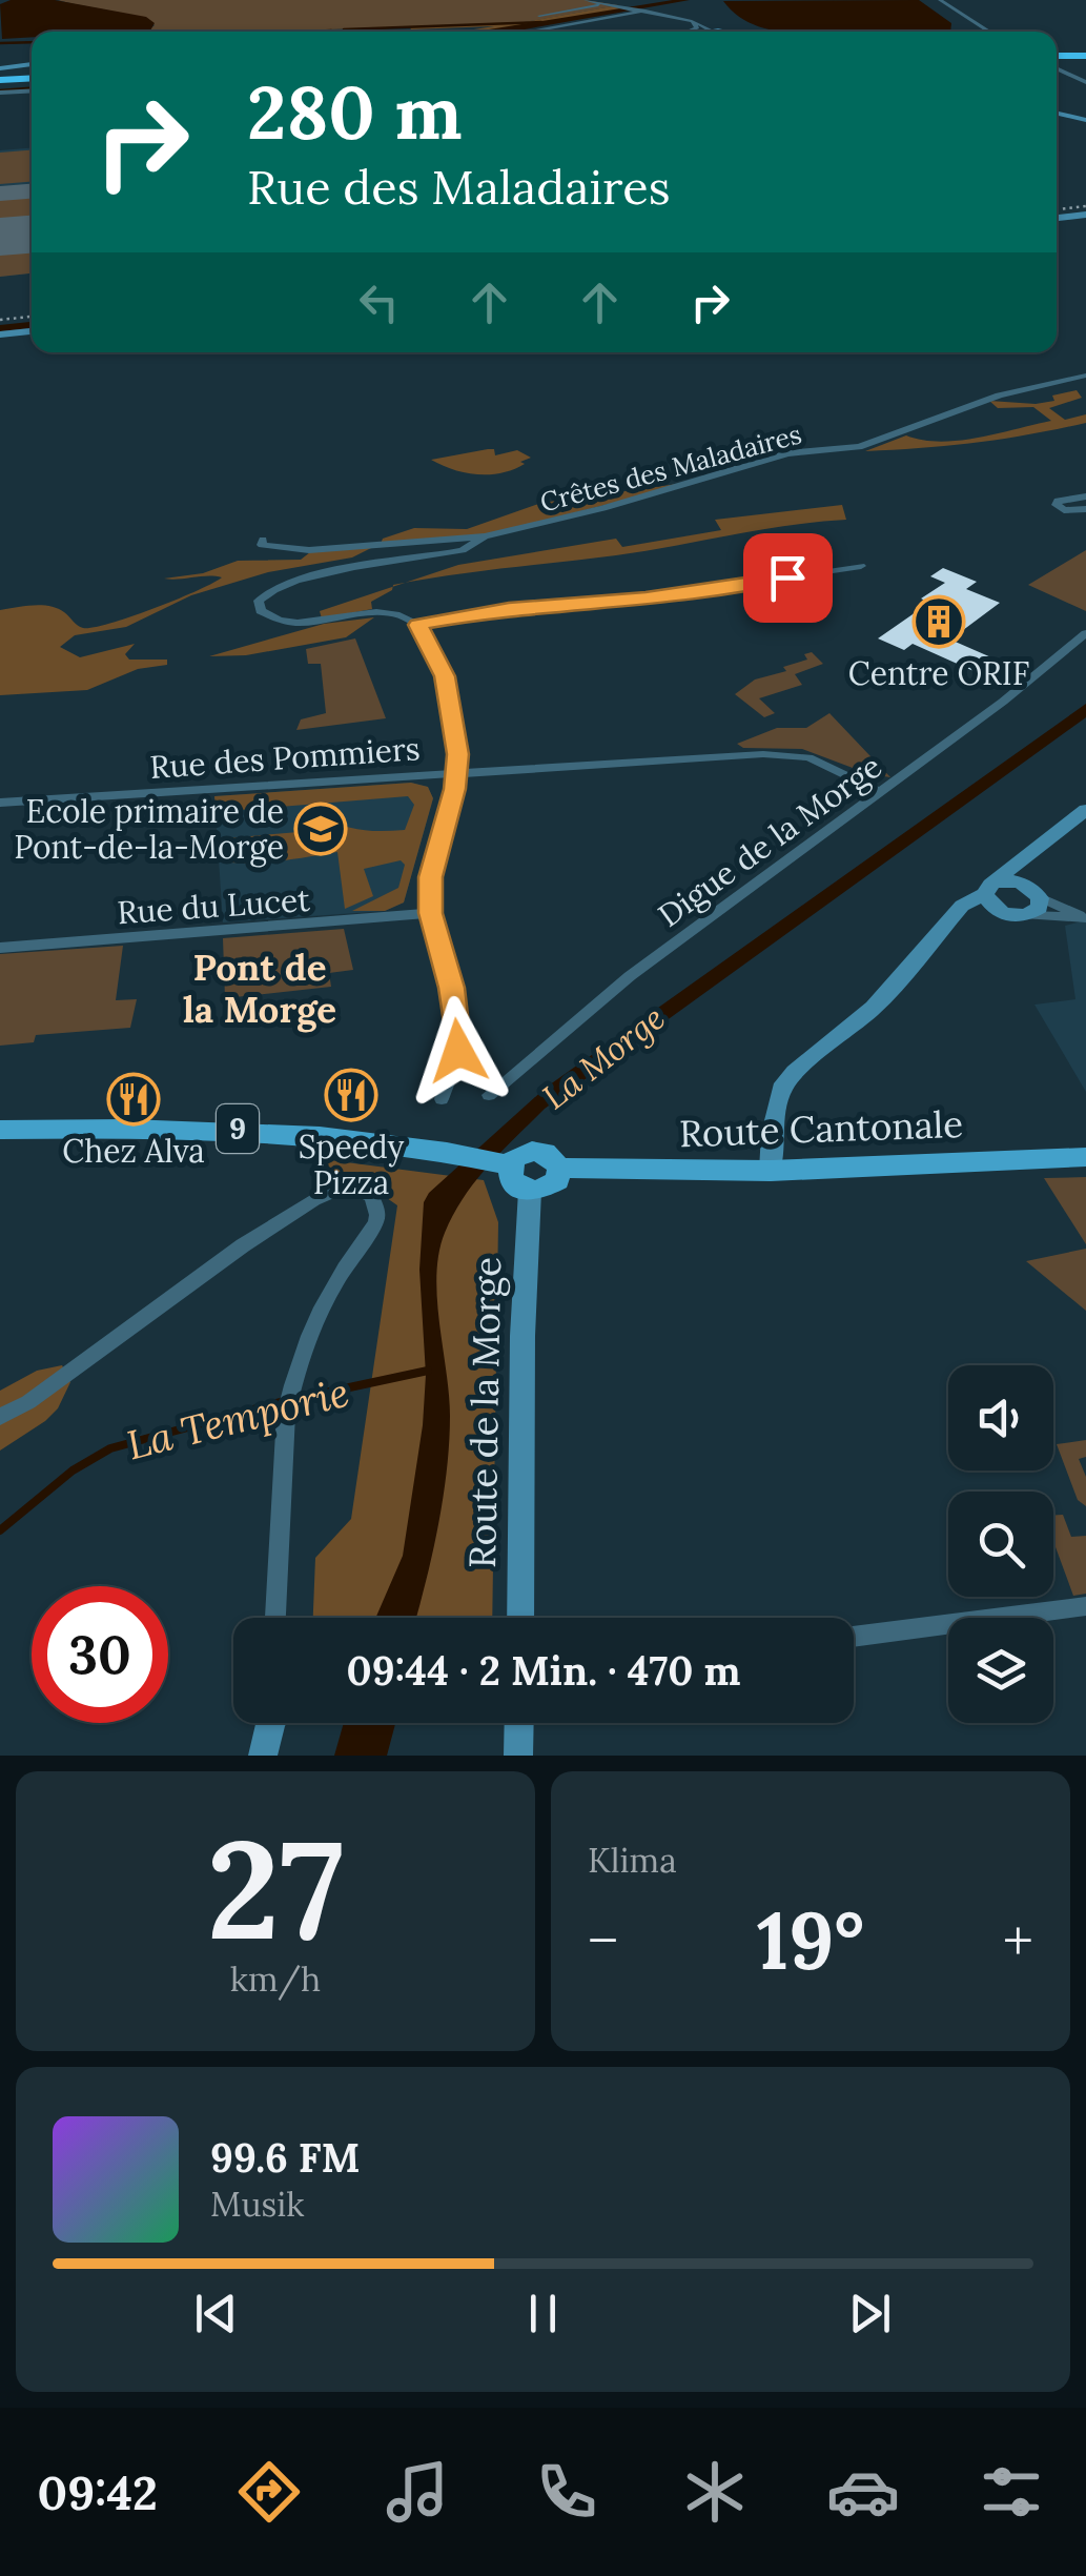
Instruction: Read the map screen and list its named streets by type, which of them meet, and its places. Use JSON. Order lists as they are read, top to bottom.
{
  "streets": {
    "main road": ["9", "Route Cantonale"],
    "street": [
      "Crêtes des Maladaires",
      "Rue des Pommiers",
      "Digue de la Morge",
      "Rue du Lucet",
      "Route de la Morge"
    ]
  },
  "crossings": [
    ["Rue des Pommiers", "Digue de la Morge"],
    ["9", "Route Cantonale"],
    ["9", "Route de la Morge"],
    ["Route Cantonale", "Route de la Morge"]
  ],
  "districts": ["Pont de la Morge"],
  "water": ["La Morge", "La Temporie"],
  "places": {
    "building": ["Centre ORIF"],
    "school or university": ["Ecole primaire de Pont-de-la-Morge"],
    "restaurant": ["Speedy Pizza", "Chez Alva"]
  },
  "page": {
    "turn": ["280 m", "Rue des Maladaires"],
    "limit": "30",
    "trip": "09:44 · 2 Min. · 470 m",
    "tile": [
      ["27", "km/h"],
      "Klima"
    ],
    "heat": ["−", "19°", "+"],
    "song": ["99.6 FM", "Musik"],
    "tabs": "09:42"
  }
}
